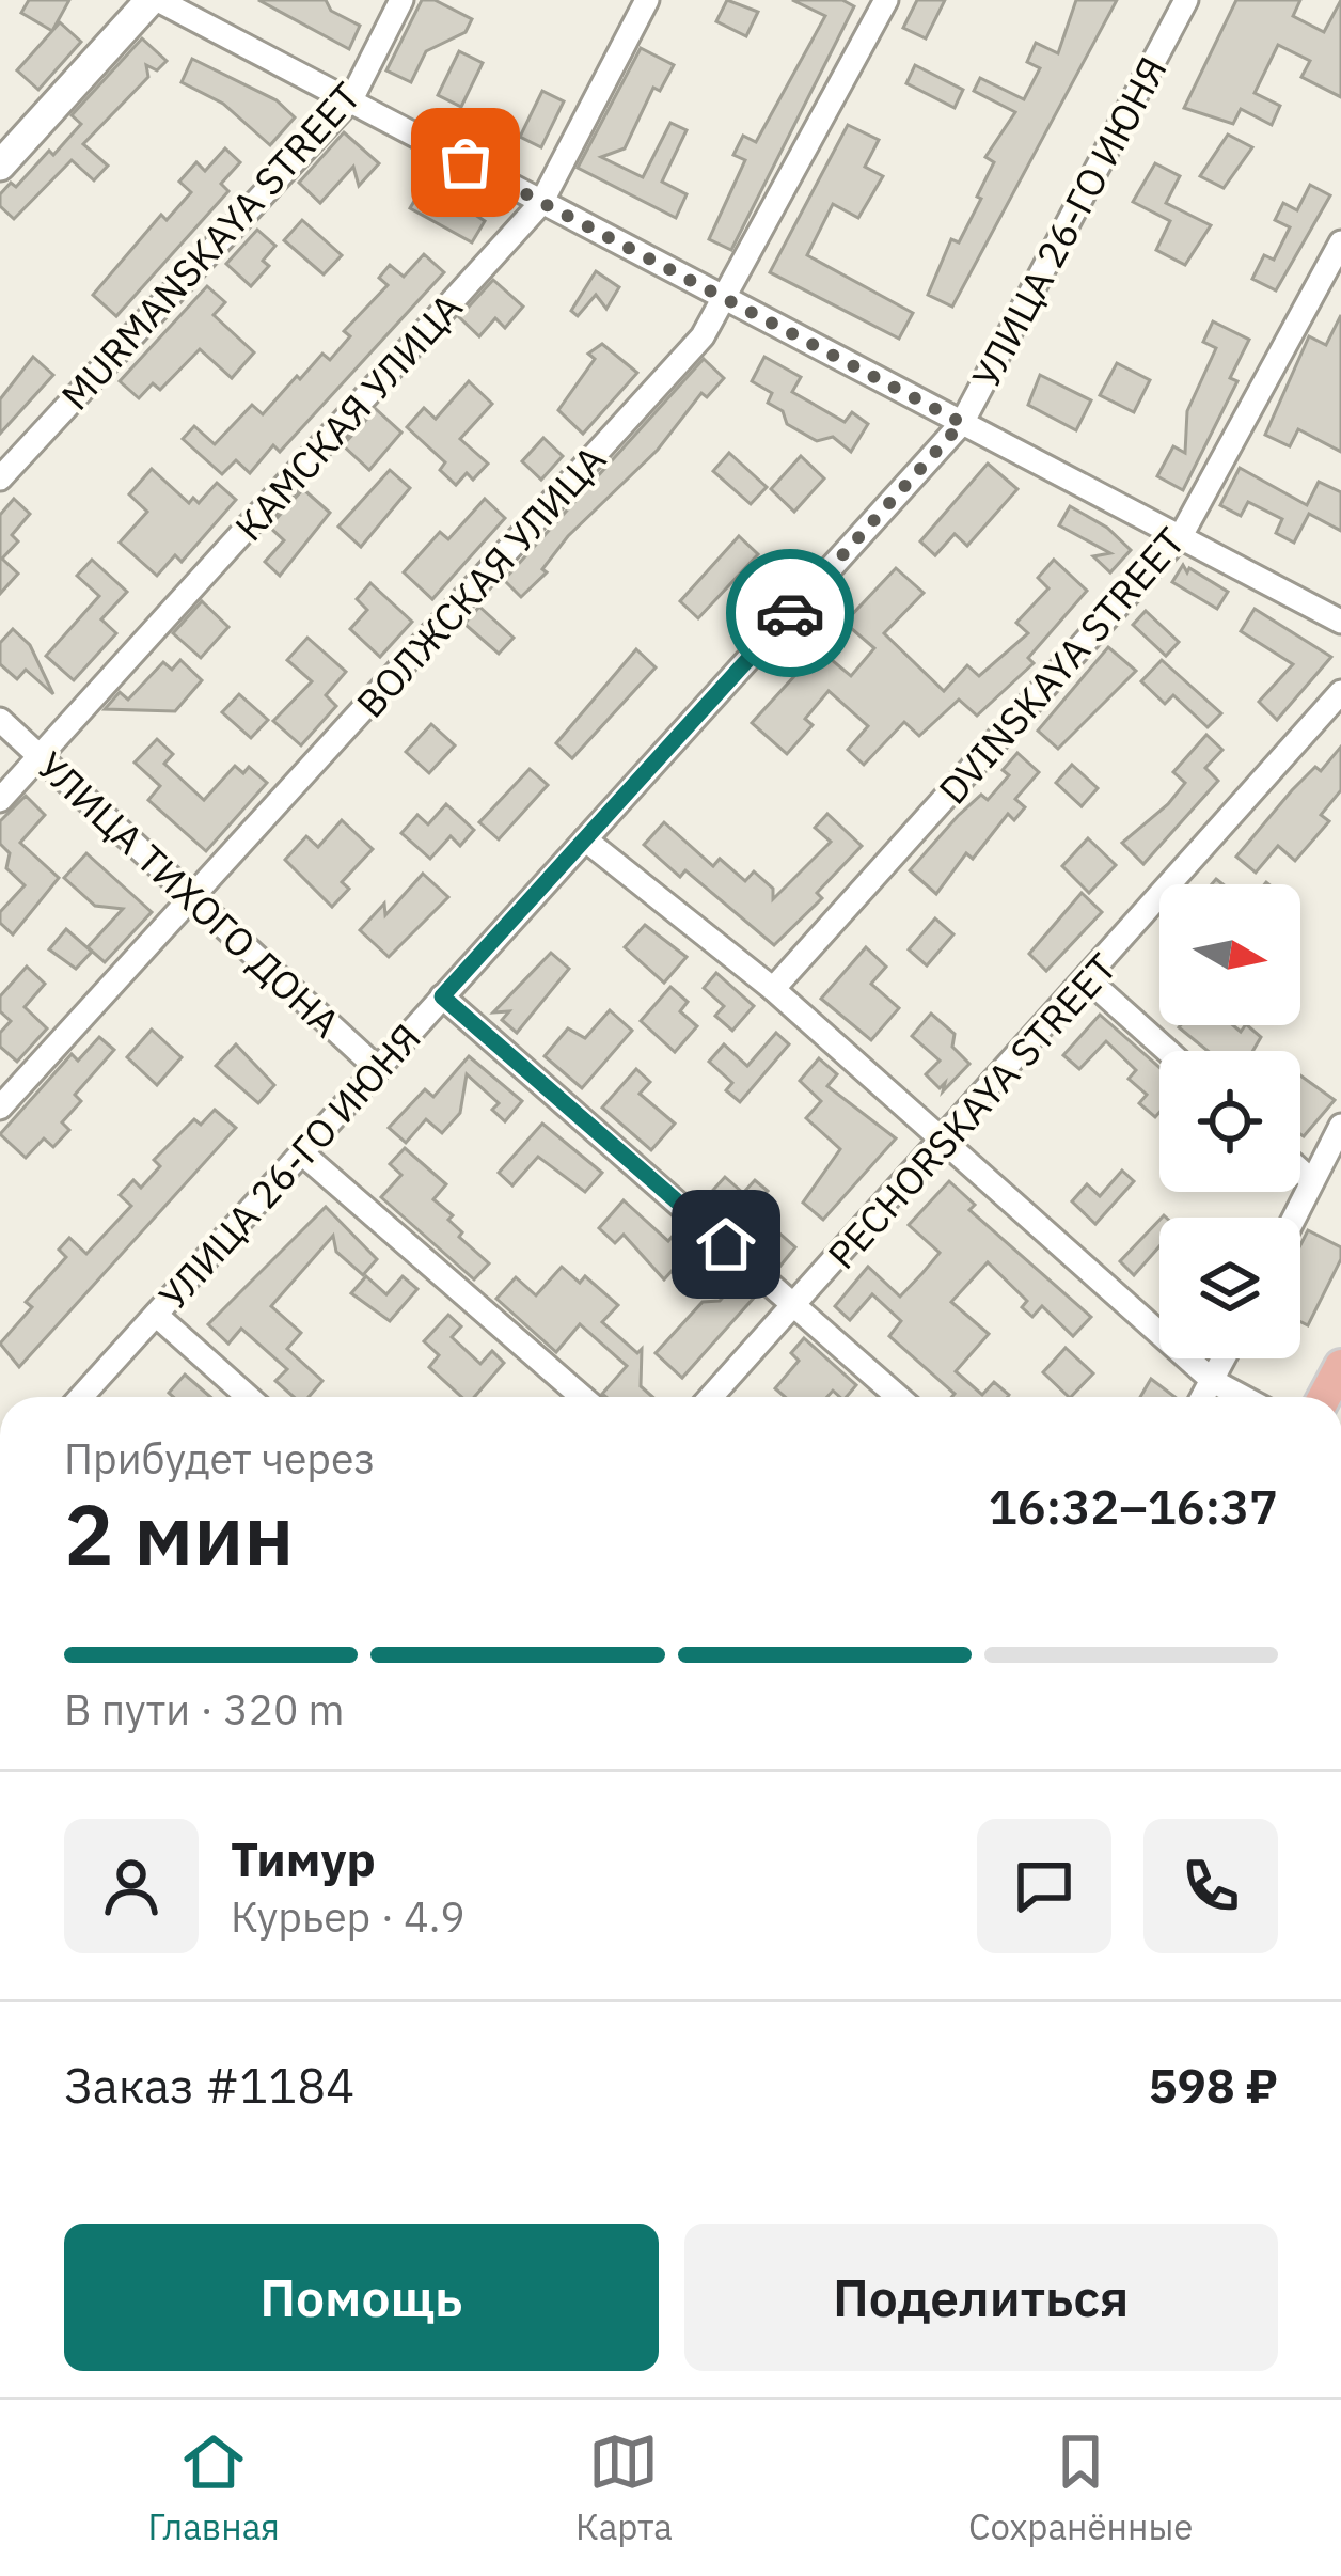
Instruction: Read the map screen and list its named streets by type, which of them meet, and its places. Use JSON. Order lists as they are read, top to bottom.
{
  "streets": {
    "street": [
      "УЛИЦА 26-ГО ИЮНЯ",
      "MURMANSKAYA STREET",
      "КАМСКАЯ УЛИЦА",
      "ВОЛЖСКАЯ УЛИЦА",
      "DVINSKAYA STREET",
      "УЛИЦА ТИХОГО ДОНА",
      "PECHORSKAYA STREET"
    ]
  },
  "crossings": [
    ["УЛИЦА 26-ГО ИЮНЯ", "УЛИЦА ТИХОГО ДОНА"],
    ["КАМСКАЯ УЛИЦА", "УЛИЦА ТИХОГО ДОНА"],
    ["ВОЛЖСКАЯ УЛИЦА", "УЛИЦА ТИХОГО ДОНА"]
  ],
  "north": "right",
  "page": {
    "heading": ["2 мин", "Прибудет через", "16:32–16:37"],
    "panel": [
      "Тимур",
      "Курьер · 4.9",
      "Заказ #1184",
      "598 ₽"
    ],
    "bar": "В пути · 320 m",
    "buttons": ["Помощь", "Поделиться"],
    "tabs": ["Главная", "Карта", "Сохранённые"]
  }
}
